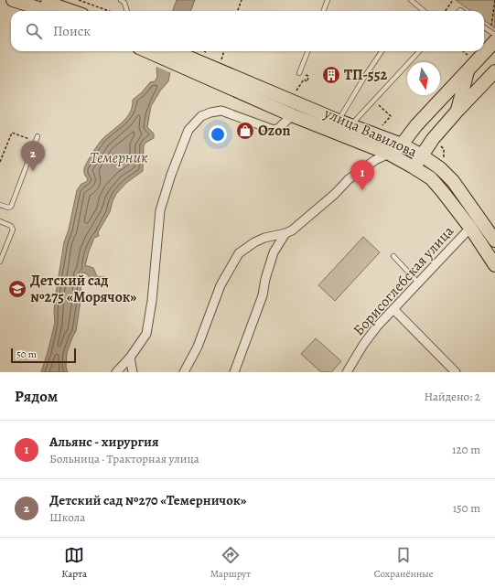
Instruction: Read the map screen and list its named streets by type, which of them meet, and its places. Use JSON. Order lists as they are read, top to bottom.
{
  "streets": {
    "main road": ["улица Вавилова"],
    "street": ["Борисоглебская улица"]
  },
  "crossings": [
    ["улица Вавилова", "Борисоглебская улица"]
  ],
  "water": ["Темерник"],
  "places": {
    "building": ["ТП-552"],
    "shop": ["Ozon"],
    "school or university": ["Детский сад №275 «Морячок»"]
  },
  "scale_bar": "50 m",
  "north": "bottom",
  "page": {
    "search": "Поиск",
    "pins": ["2", "1"],
    "scale": "50 m",
    "heading": ["Рядом", "Найдено: 2"],
    "list": [
      {
        "mark": "1",
        "name": "Альянс - хирургия",
        "note": "Больница · Тракторная улица",
        "value": "120 m"
      },
      {
        "mark": "2",
        "name": "Детский сад №270 «Темерничок»",
        "note": "Школа",
        "value": "150 m"
      }
    ],
    "nav": ["Карта", "Маршрут", "Сохранённые"]
  }
}
